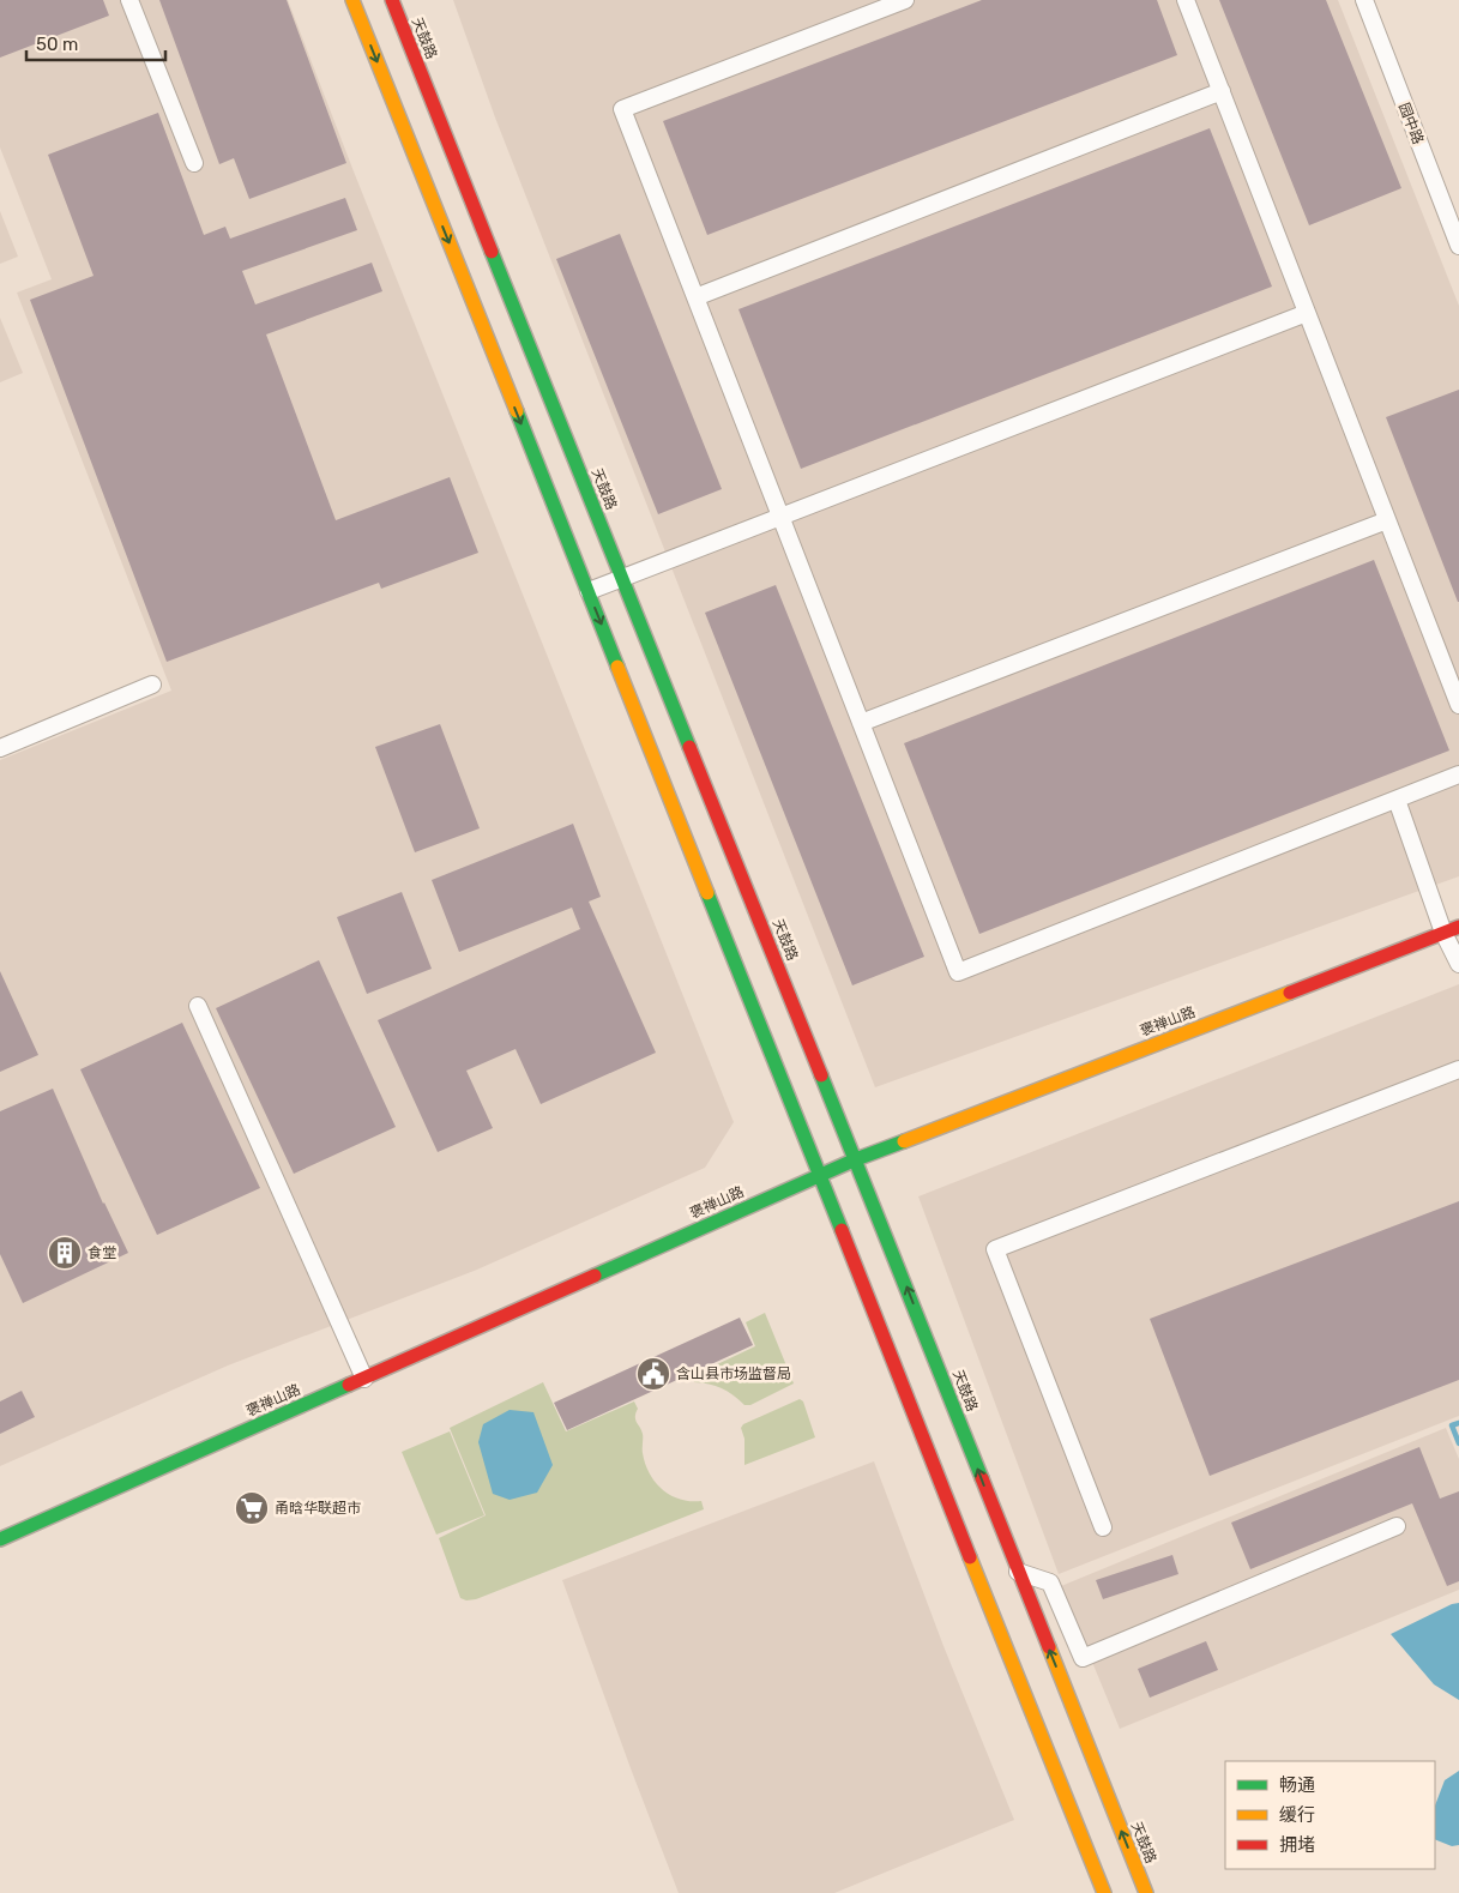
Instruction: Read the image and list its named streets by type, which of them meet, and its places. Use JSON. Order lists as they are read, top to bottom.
{
  "streets": {
    "main road": ["天鼓路", "褒禅山路"],
    "street": ["园中路"]
  },
  "crossings": [
    ["天鼓路", "褒禅山路"]
  ],
  "places": {
    "building": ["食堂"],
    "public building": ["含山县市场监督局"],
    "supermarket": ["甬晗华联超市"]
  },
  "legend": ["畅通", "缓行", "拥堵"],
  "scale_bar": "50 m"
}
